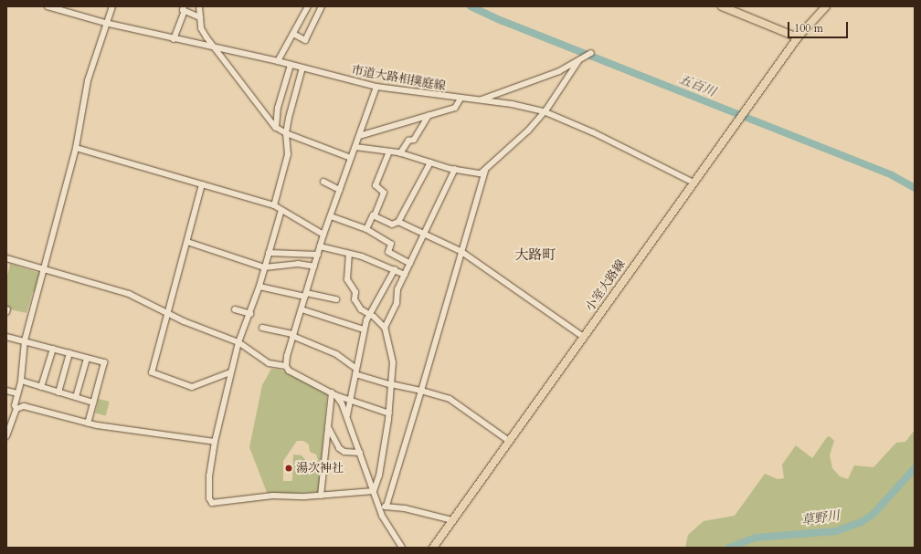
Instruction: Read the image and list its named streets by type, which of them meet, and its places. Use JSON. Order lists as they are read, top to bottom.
{
  "streets": {
    "main road": ["小室大路線"],
    "street": ["市道大路相撲庭線"]
  },
  "crossings": [
    ["市道大路相撲庭線", "小室大路線"]
  ],
  "districts": ["大路町"],
  "water": ["五百川", "草野川"],
  "places": ["湯次神社"],
  "scale_bar": "100 m"
}
